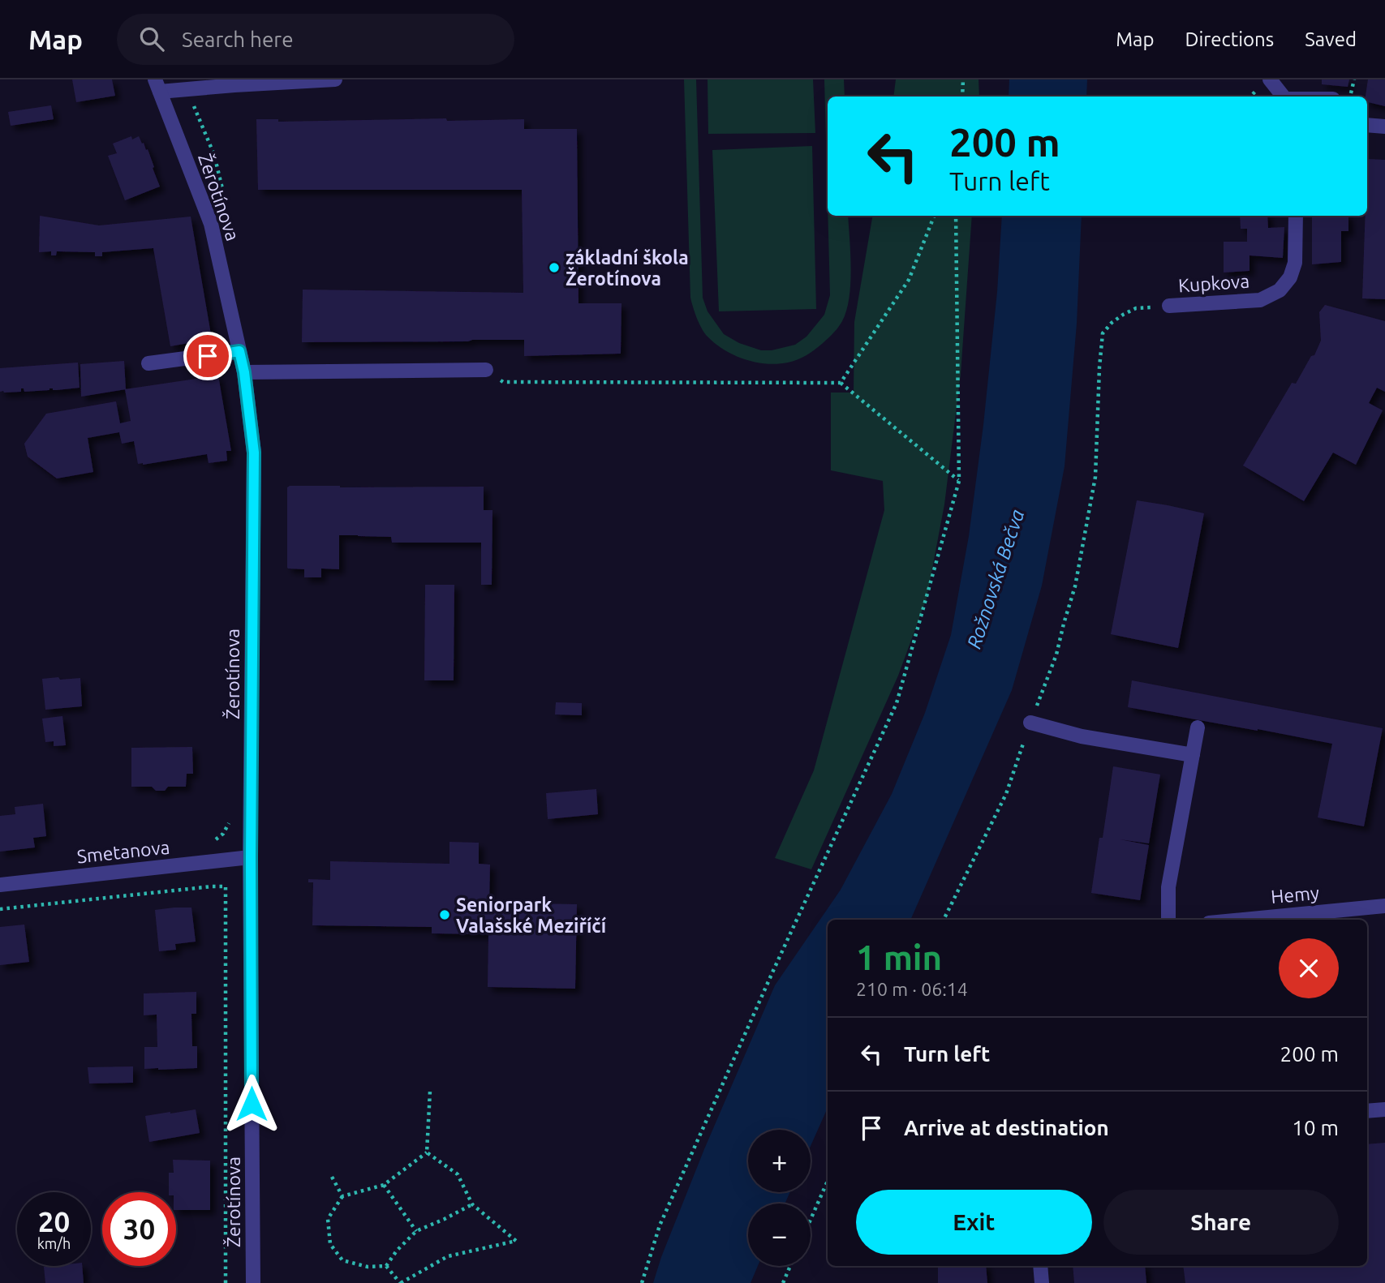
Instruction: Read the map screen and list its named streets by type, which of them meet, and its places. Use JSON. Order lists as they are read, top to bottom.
{
  "streets": {
    "street": [
      "Žerotínova",
      "Kupkova",
      "Smetanova",
      "Hemy"
    ]
  },
  "crossings": [
    ["Žerotínova", "Smetanova"]
  ],
  "water": ["Rožnovská Bečva"],
  "places": ["základní škola Žerotínova", "Seniorpark Valašské Meziříčí"],
  "page": {
    "header": "Map",
    "search": "Search here",
    "nav": ["Map", "Directions", "Saved"],
    "turn": ["200 m", "Turn left"],
    "heading": ["1 min", "210 m · 06:14"],
    "list": [
      {
        "name": "Turn left",
        "value": "200 m"
      },
      {
        "name": "Arrive at destination",
        "value": "10 m"
      }
    ],
    "map_buttons": ["+", "−"],
    "buttons": ["Exit", "Share"],
    "speed": "20 km/h",
    "limit": "30"
  }
}
